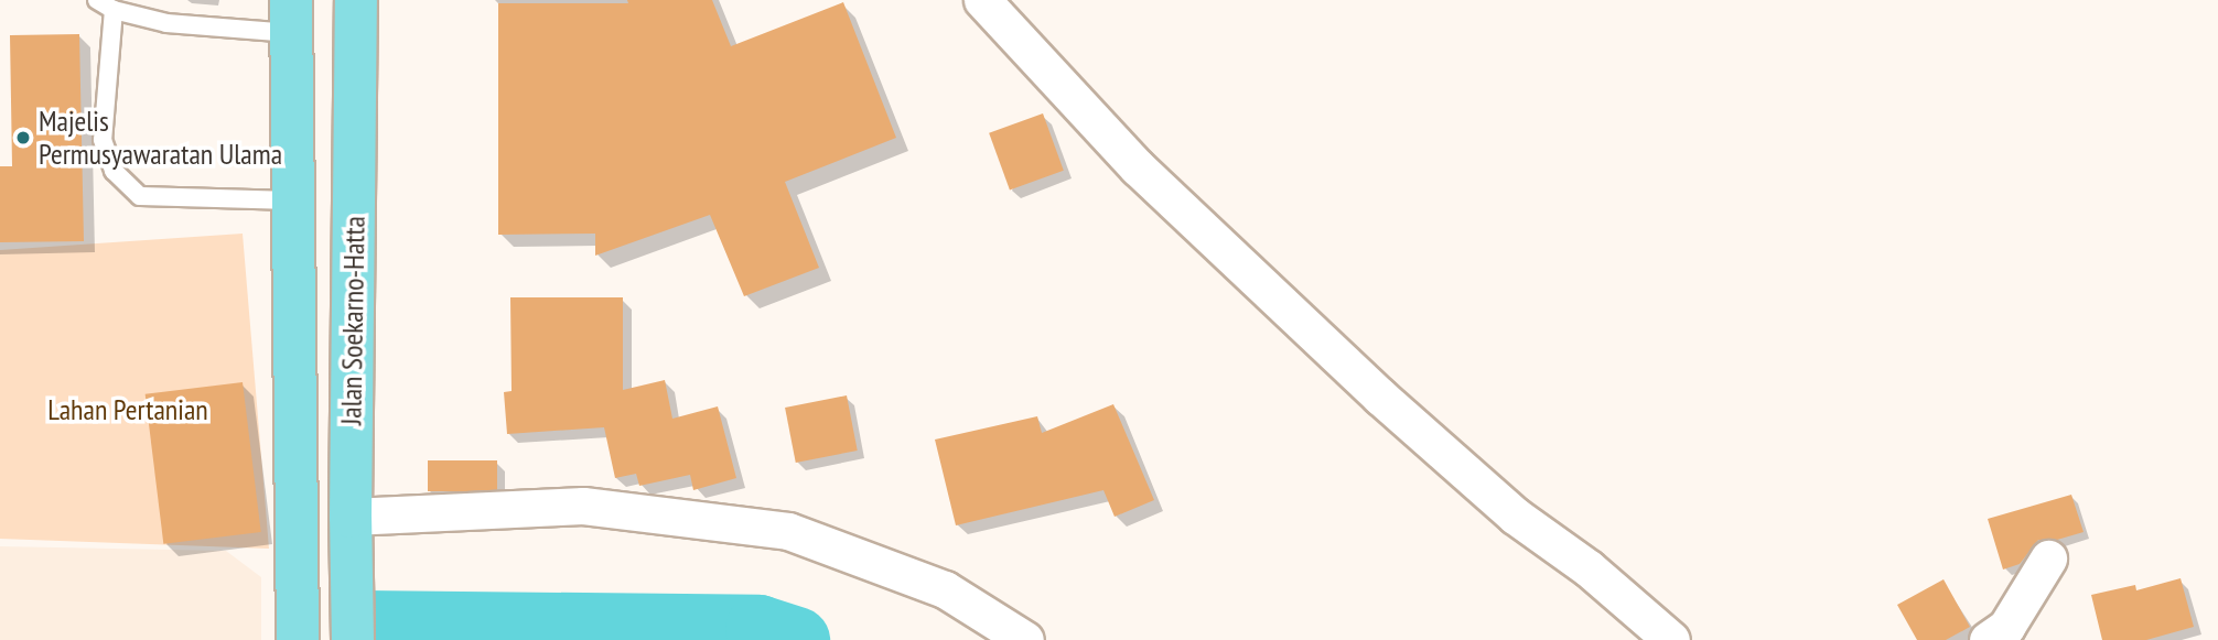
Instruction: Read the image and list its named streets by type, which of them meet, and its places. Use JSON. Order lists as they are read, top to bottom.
{
  "streets": {
    "highway": ["Jalan Soekarno-Hatta"]
  },
  "parks": ["Lahan Pertanian"],
  "places": ["Majelis Permusyawaratan Ulama"]
}
